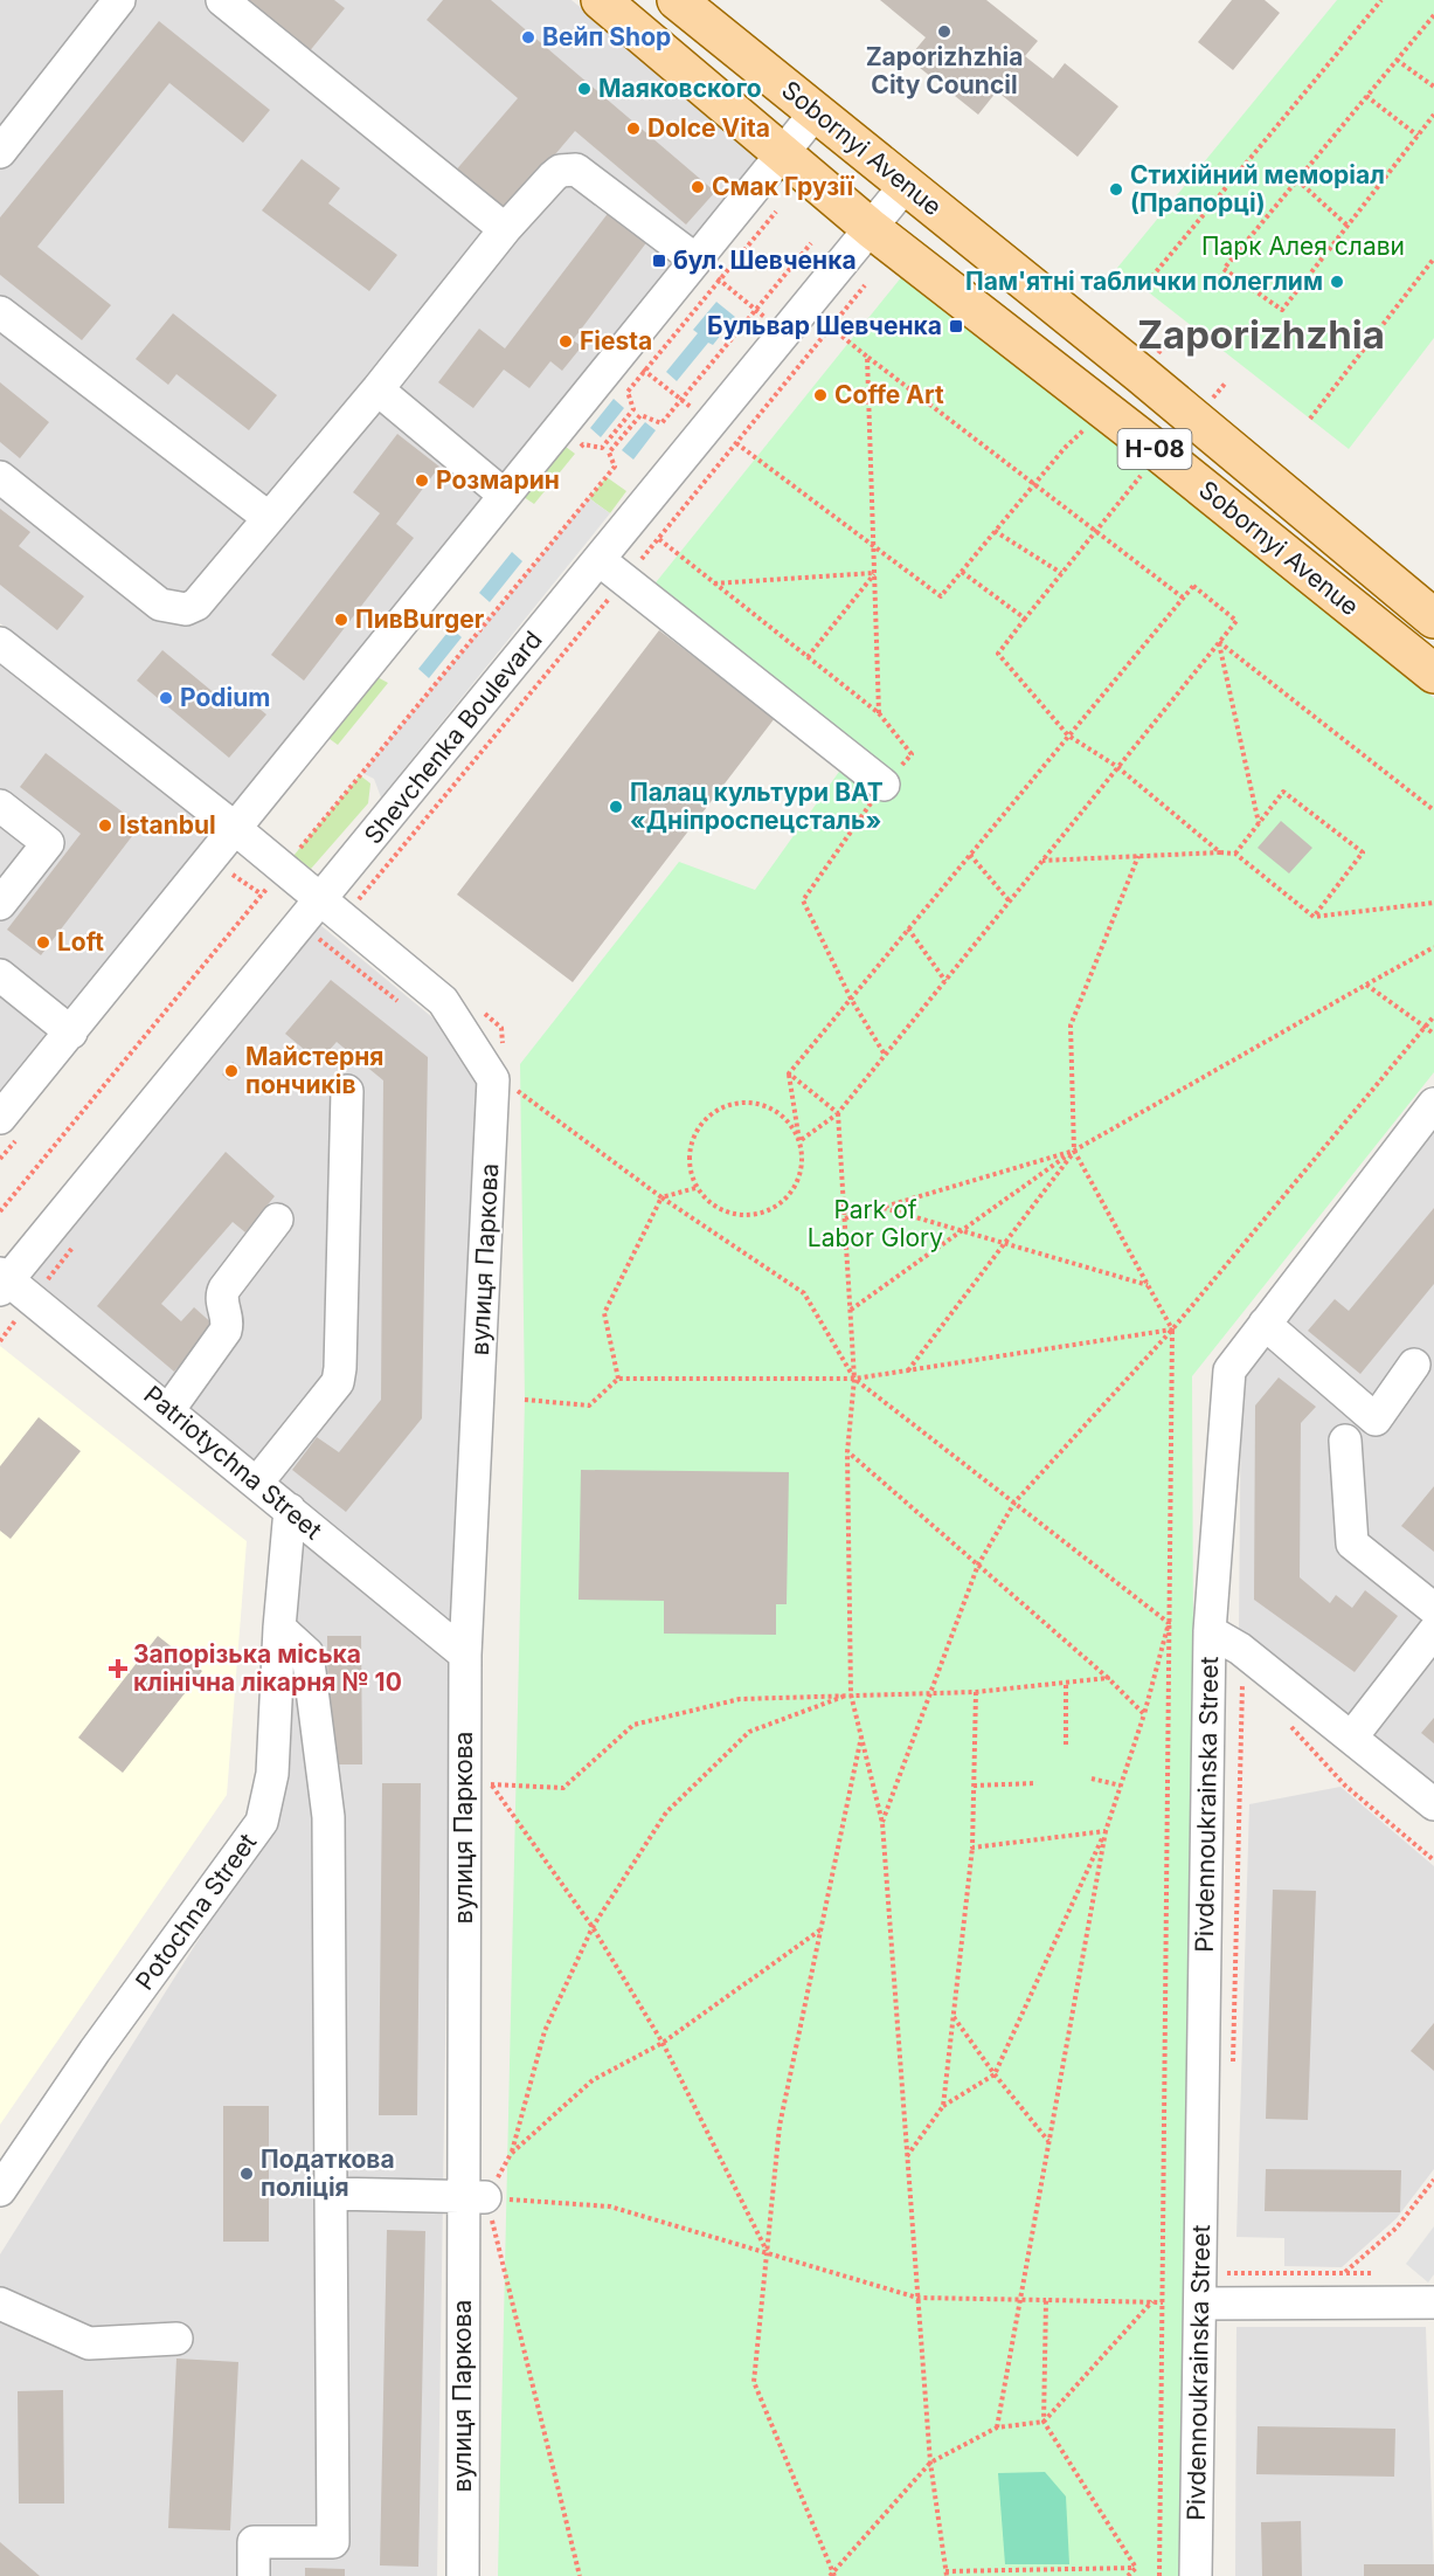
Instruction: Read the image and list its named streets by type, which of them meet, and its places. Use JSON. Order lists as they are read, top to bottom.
{
  "streets": {
    "main road": ["Sobornyi Avenue", "Н-08"],
    "street": [
      "Shevchenka Boulevard",
      "вулиця Паркова",
      "Patriotychna Street",
      "Pivdennoukrainska Street",
      "Potochna Street"
    ]
  },
  "crossings": [
    ["Sobornyi Avenue", "Shevchenka Boulevard"],
    ["Shevchenka Boulevard", "Patriotychna Street"],
    ["вулиця Паркова", "Patriotychna Street"],
    ["Patriotychna Street", "Potochna Street"]
  ],
  "districts": ["Zaporizhzhia"],
  "parks": ["Парк Алея слави", "Park of Labor Glory"],
  "places": {
    "other": [
      "Zaporizhzhia City Council",
      "Вейп Shop",
      "Маяковского",
      "Dolce Vita",
      "Смак Грузії",
      "Стихійний меморіал (Прапорці)",
      "Пам'ятні таблички полеглим",
      "Fiesta",
      "Coffe Art",
      "Розмарин",
      "ПивBurger",
      "Podium",
      "Палац культури ВАТ «Дніпроспецсталь»",
      "Istanbul",
      "Loft",
      "Майстерня пончиків",
      "Податкова поліція"
    ],
    "transit": ["бул. Шевченка", "Бульвар Шевченка"],
    "health": ["Запорізька міська клінічна лікарня № 10"]
  }
}
